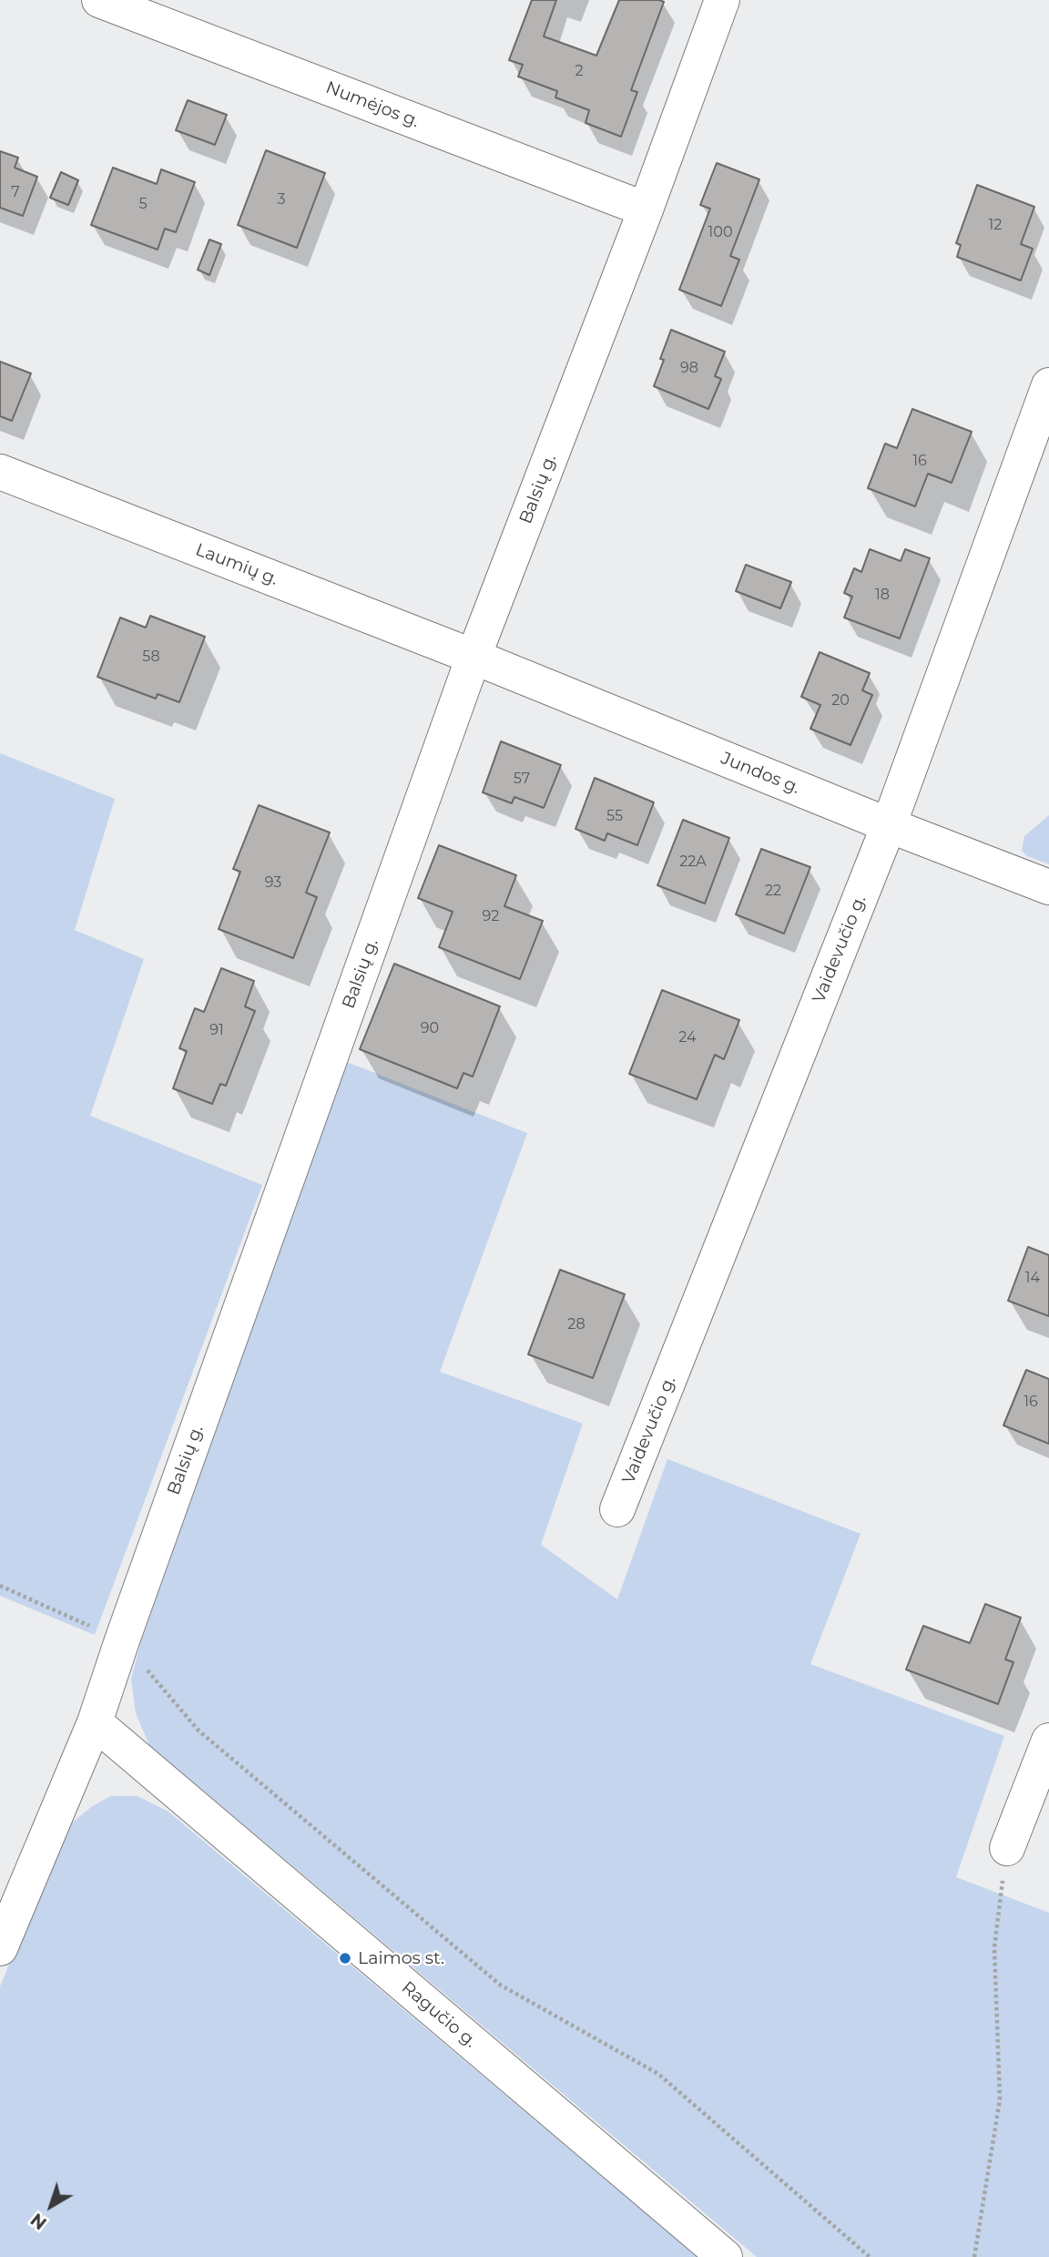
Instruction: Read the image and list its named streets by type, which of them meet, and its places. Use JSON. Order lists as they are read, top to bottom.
{
  "streets": {
    "street": [
      "Numėjos g.",
      "Balsių g.",
      "Laumių g.",
      "Jundos g.",
      "Vaidevučio g.",
      "Ragučio g."
    ]
  },
  "crossings": [
    ["Numėjos g.", "Balsių g."],
    ["Balsių g.", "Laumių g."],
    ["Balsių g.", "Jundos g."],
    ["Balsių g.", "Ragučio g."],
    ["Laumių g.", "Jundos g."],
    ["Jundos g.", "Vaidevučio g."]
  ],
  "places": ["Laimos st."],
  "house_numbers": [
    "2",
    "7",
    "3",
    "5",
    "12",
    "100",
    "98",
    "16",
    "18",
    "58",
    "20",
    "57",
    "55",
    "22A",
    "93",
    "22",
    "92",
    "90",
    "91",
    "24",
    "14",
    "28",
    "16"
  ],
  "north": "bottom left"
}
